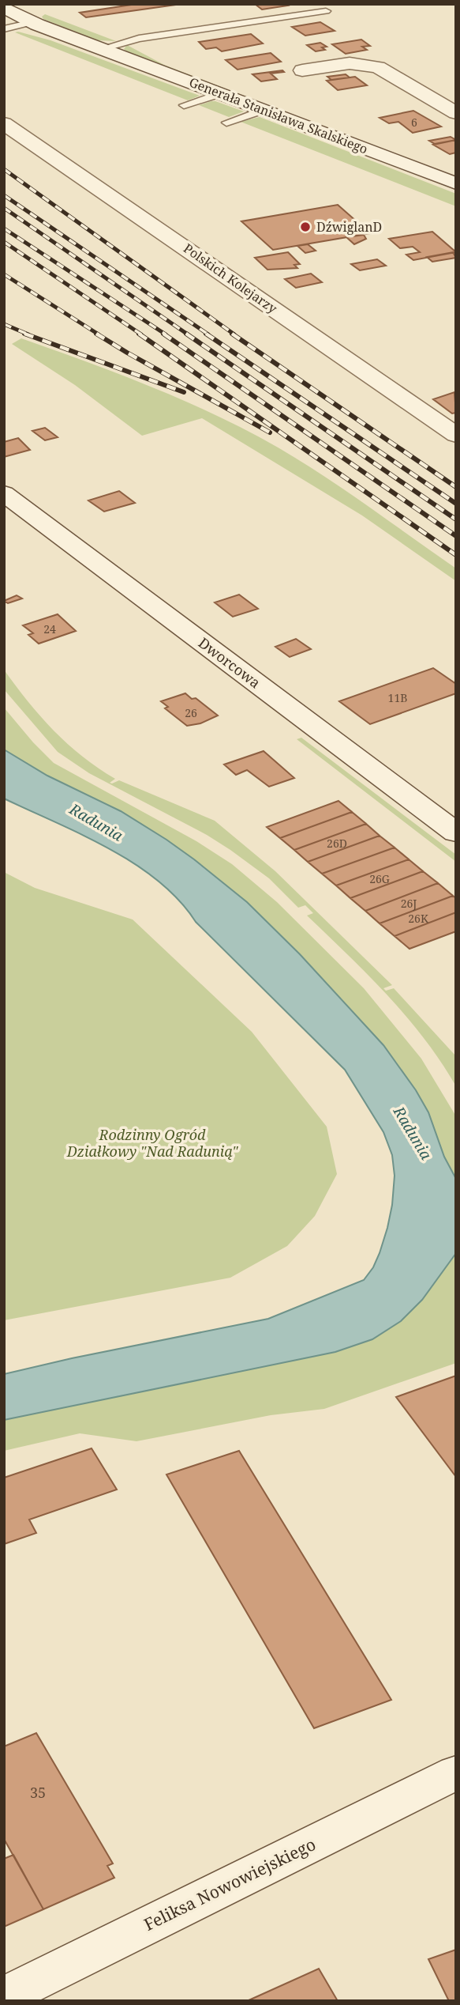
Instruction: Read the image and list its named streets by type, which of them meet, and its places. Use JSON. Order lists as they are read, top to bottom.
{
  "streets": {
    "street": [
      "Generała Stanisława Skalskiego",
      "Polskich Kolejarzy",
      "Dworcowa",
      "Feliksa Nowowiejskiego"
    ]
  },
  "water": ["Radunia"],
  "parks": ["Rodzinny Ogród Działkowy \"Nad Radunią\""],
  "places": ["DźwiglanD"],
  "house_numbers": [
    "6",
    "24",
    "11B",
    "26",
    "26D",
    "26G",
    "26J",
    "26K",
    "35"
  ]
}
